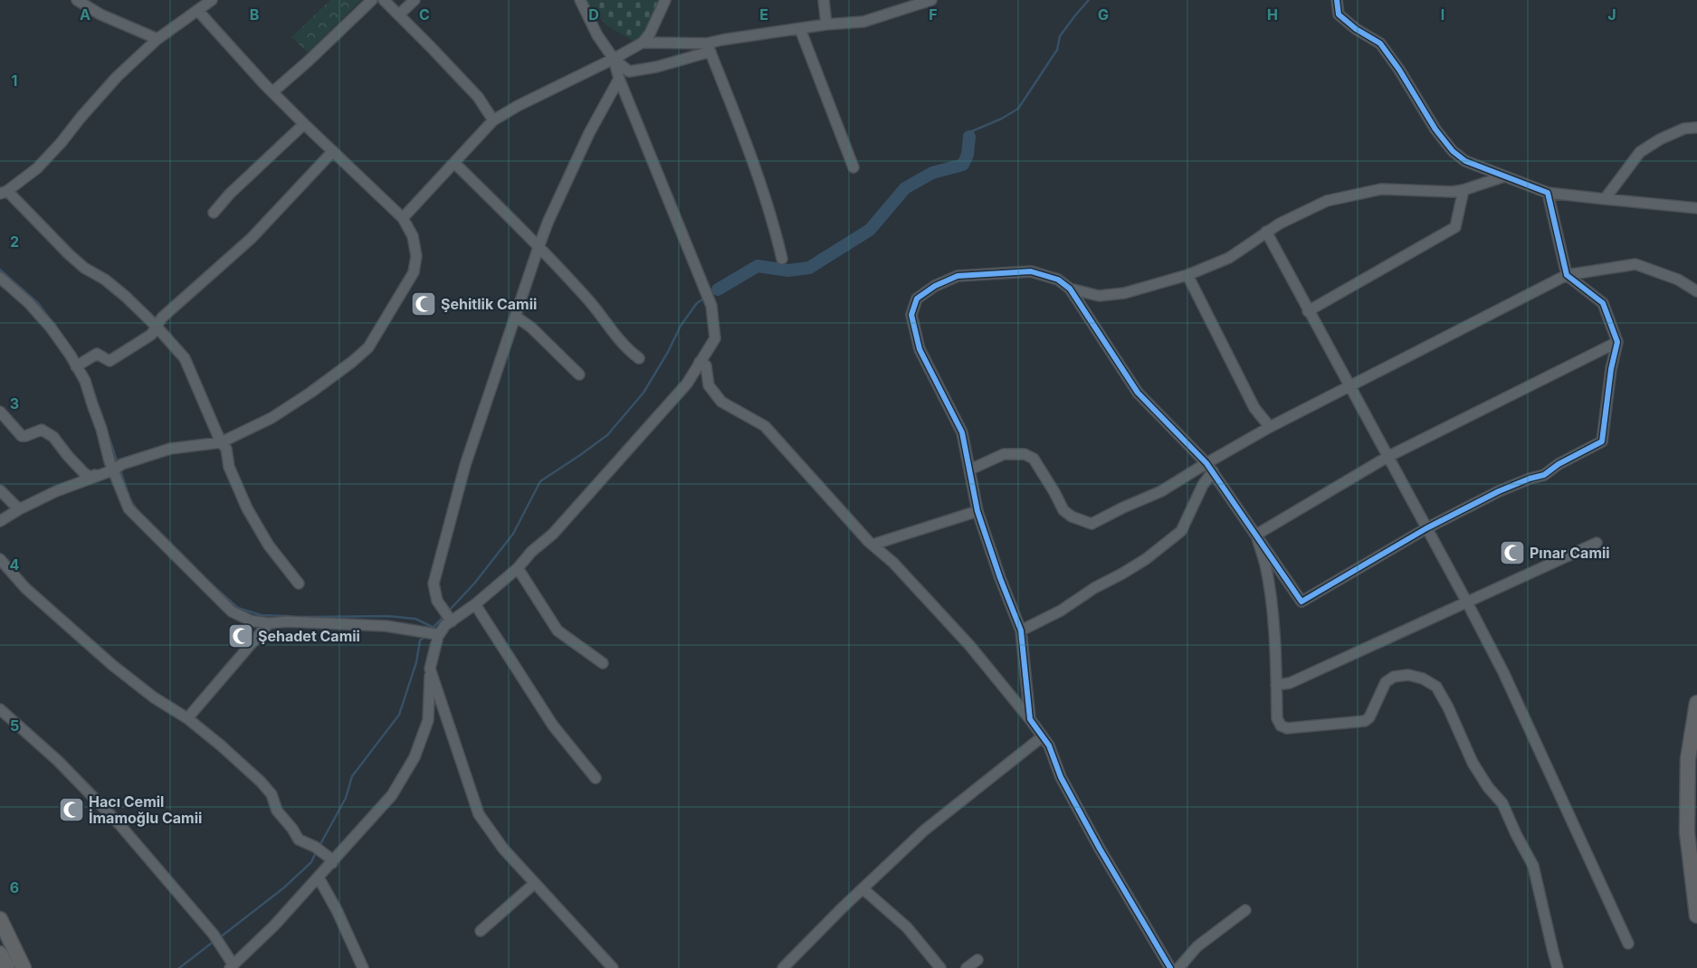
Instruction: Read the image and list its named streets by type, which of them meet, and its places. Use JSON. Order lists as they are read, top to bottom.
{
  "places": {
    "mosque": [
      "Şehitlik Camii",
      "Pınar Camii",
      "Şehadet Camii",
      "Hacı Cemil İmamoğlu Camii"
    ]
  },
  "grid": {
    "columns": [
      "A",
      "B",
      "C",
      "D",
      "E",
      "F",
      "G",
      "H",
      "I",
      "J"
    ],
    "rows": [
      "1",
      "2",
      "3",
      "4",
      "5",
      "6"
    ]
  }
}
